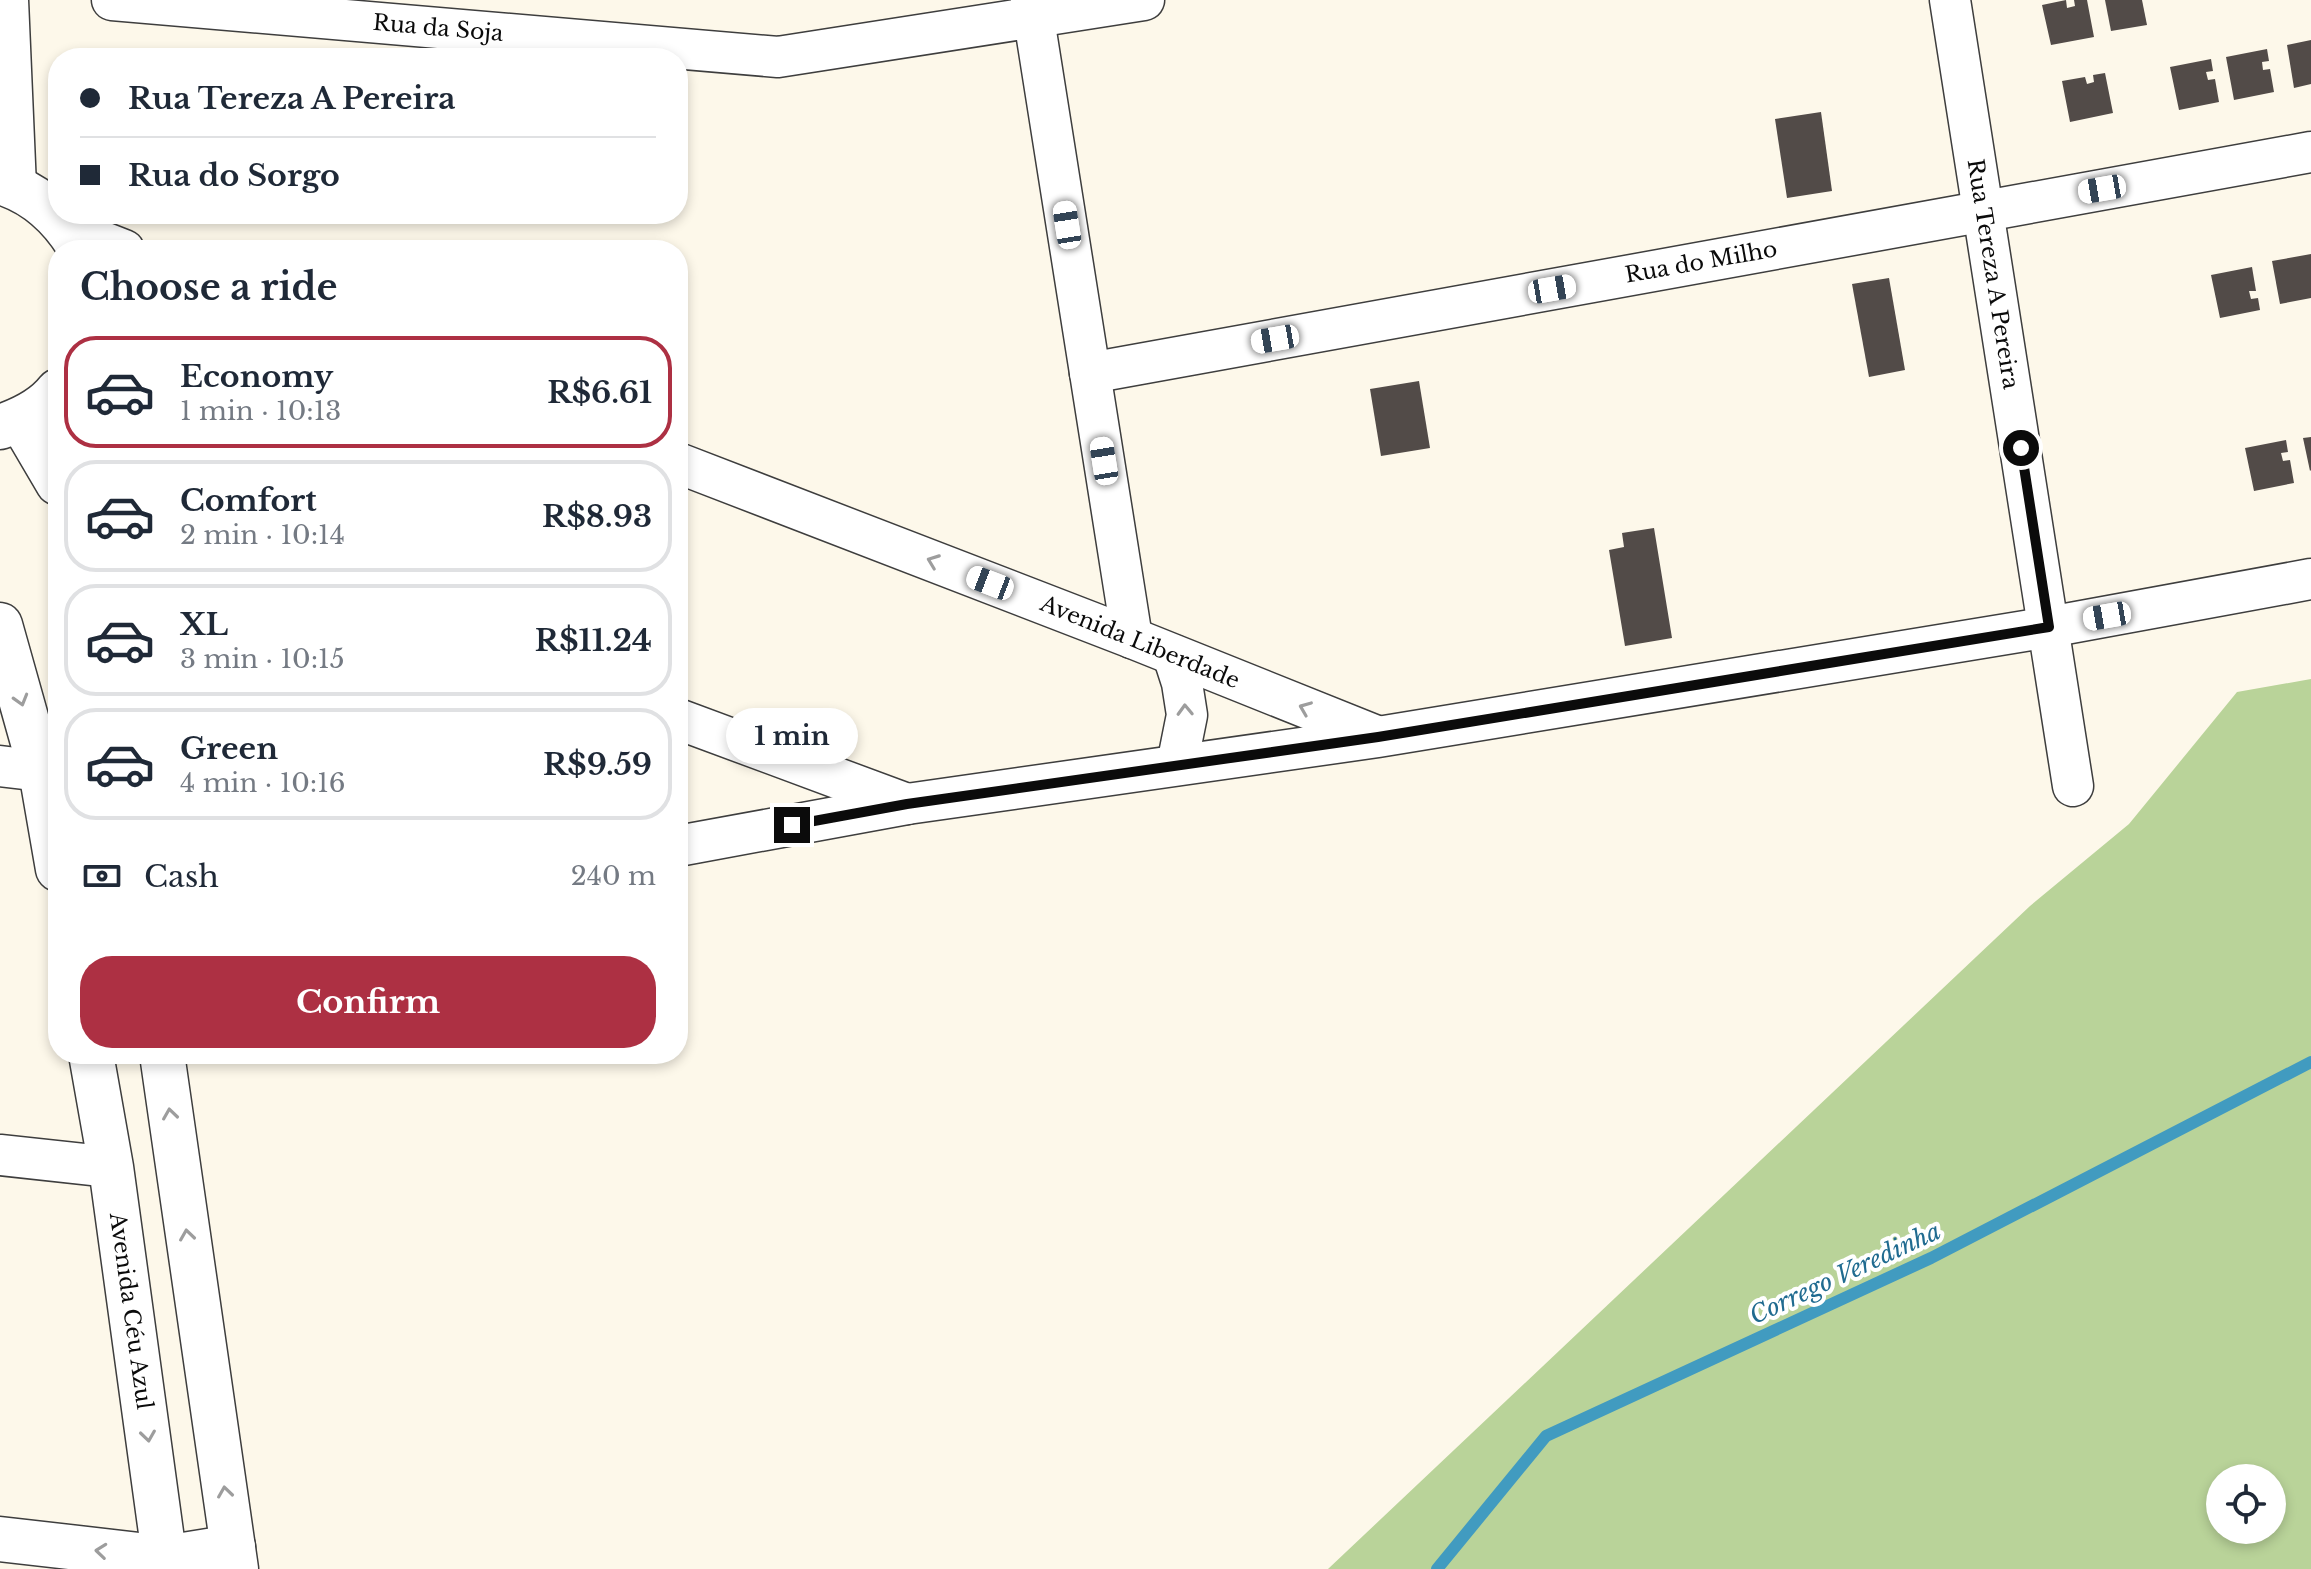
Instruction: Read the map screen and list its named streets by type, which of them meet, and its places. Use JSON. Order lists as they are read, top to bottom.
{
  "streets": {
    "street": [
      "Rua da Soja",
      "Rua do Milho",
      "Rua Tereza A Pereira",
      "Avenida Liberdade",
      "Avenida Céu Azul"
    ]
  },
  "crossings": [
    ["Rua do Milho", "Rua Tereza A Pereira"]
  ],
  "water": ["Corrego Veredinha"],
  "page": {
    "banner": ["Rua Tereza A Pereira", "Rua do Sorgo"],
    "heading": "Choose a ride",
    "list": [
      {
        "name": "Economy",
        "note": "1 min · 10:13",
        "value": "R$6.61"
      },
      {
        "name": "Comfort",
        "note": "2 min · 10:14",
        "value": "R$8.93"
      },
      {
        "name": "XL",
        "note": "3 min · 10:15",
        "value": "R$11.24"
      },
      {
        "name": "Green",
        "note": "4 min · 10:16",
        "value": "R$9.59"
      }
    ],
    "bubble": "1 min",
    "pay": ["Cash", "240 m"],
    "buttons": "Confirm"
  }
}
